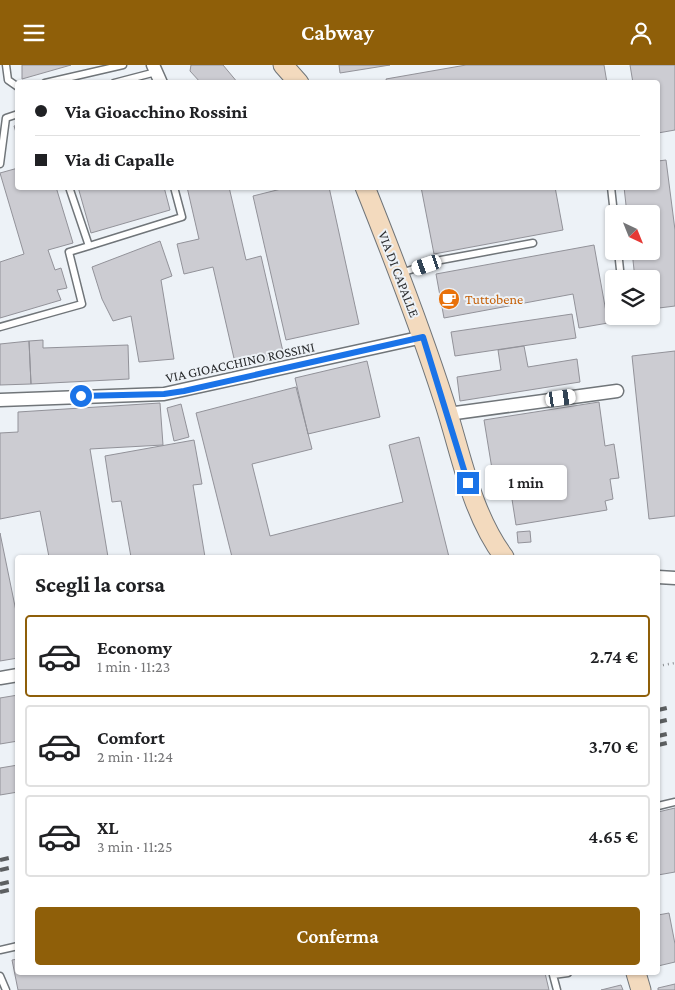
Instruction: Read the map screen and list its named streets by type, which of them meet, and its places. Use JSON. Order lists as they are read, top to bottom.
{
  "streets": {
    "street": ["VIA DI CAPALLE", "VIA GIOACCHINO ROSSINI"]
  },
  "crossings": [
    ["VIA DI CAPALLE", "VIA GIOACCHINO ROSSINI"]
  ],
  "places": {
    "cafe": ["Tuttobene"]
  },
  "north": "bottom right",
  "page": {
    "header": "Cabway",
    "banner": ["Via Gioacchino Rossini", "Via di Capalle"],
    "bubble": "1 min",
    "heading": "Scegli la corsa",
    "list": [
      {
        "name": "Economy",
        "note": "1 min · 11:23",
        "value": "2.74 €"
      },
      {
        "name": "Comfort",
        "note": "2 min · 11:24",
        "value": "3.70 €"
      },
      {
        "name": "XL",
        "note": "3 min · 11:25",
        "value": "4.65 €"
      }
    ],
    "buttons": "Conferma"
  }
}
